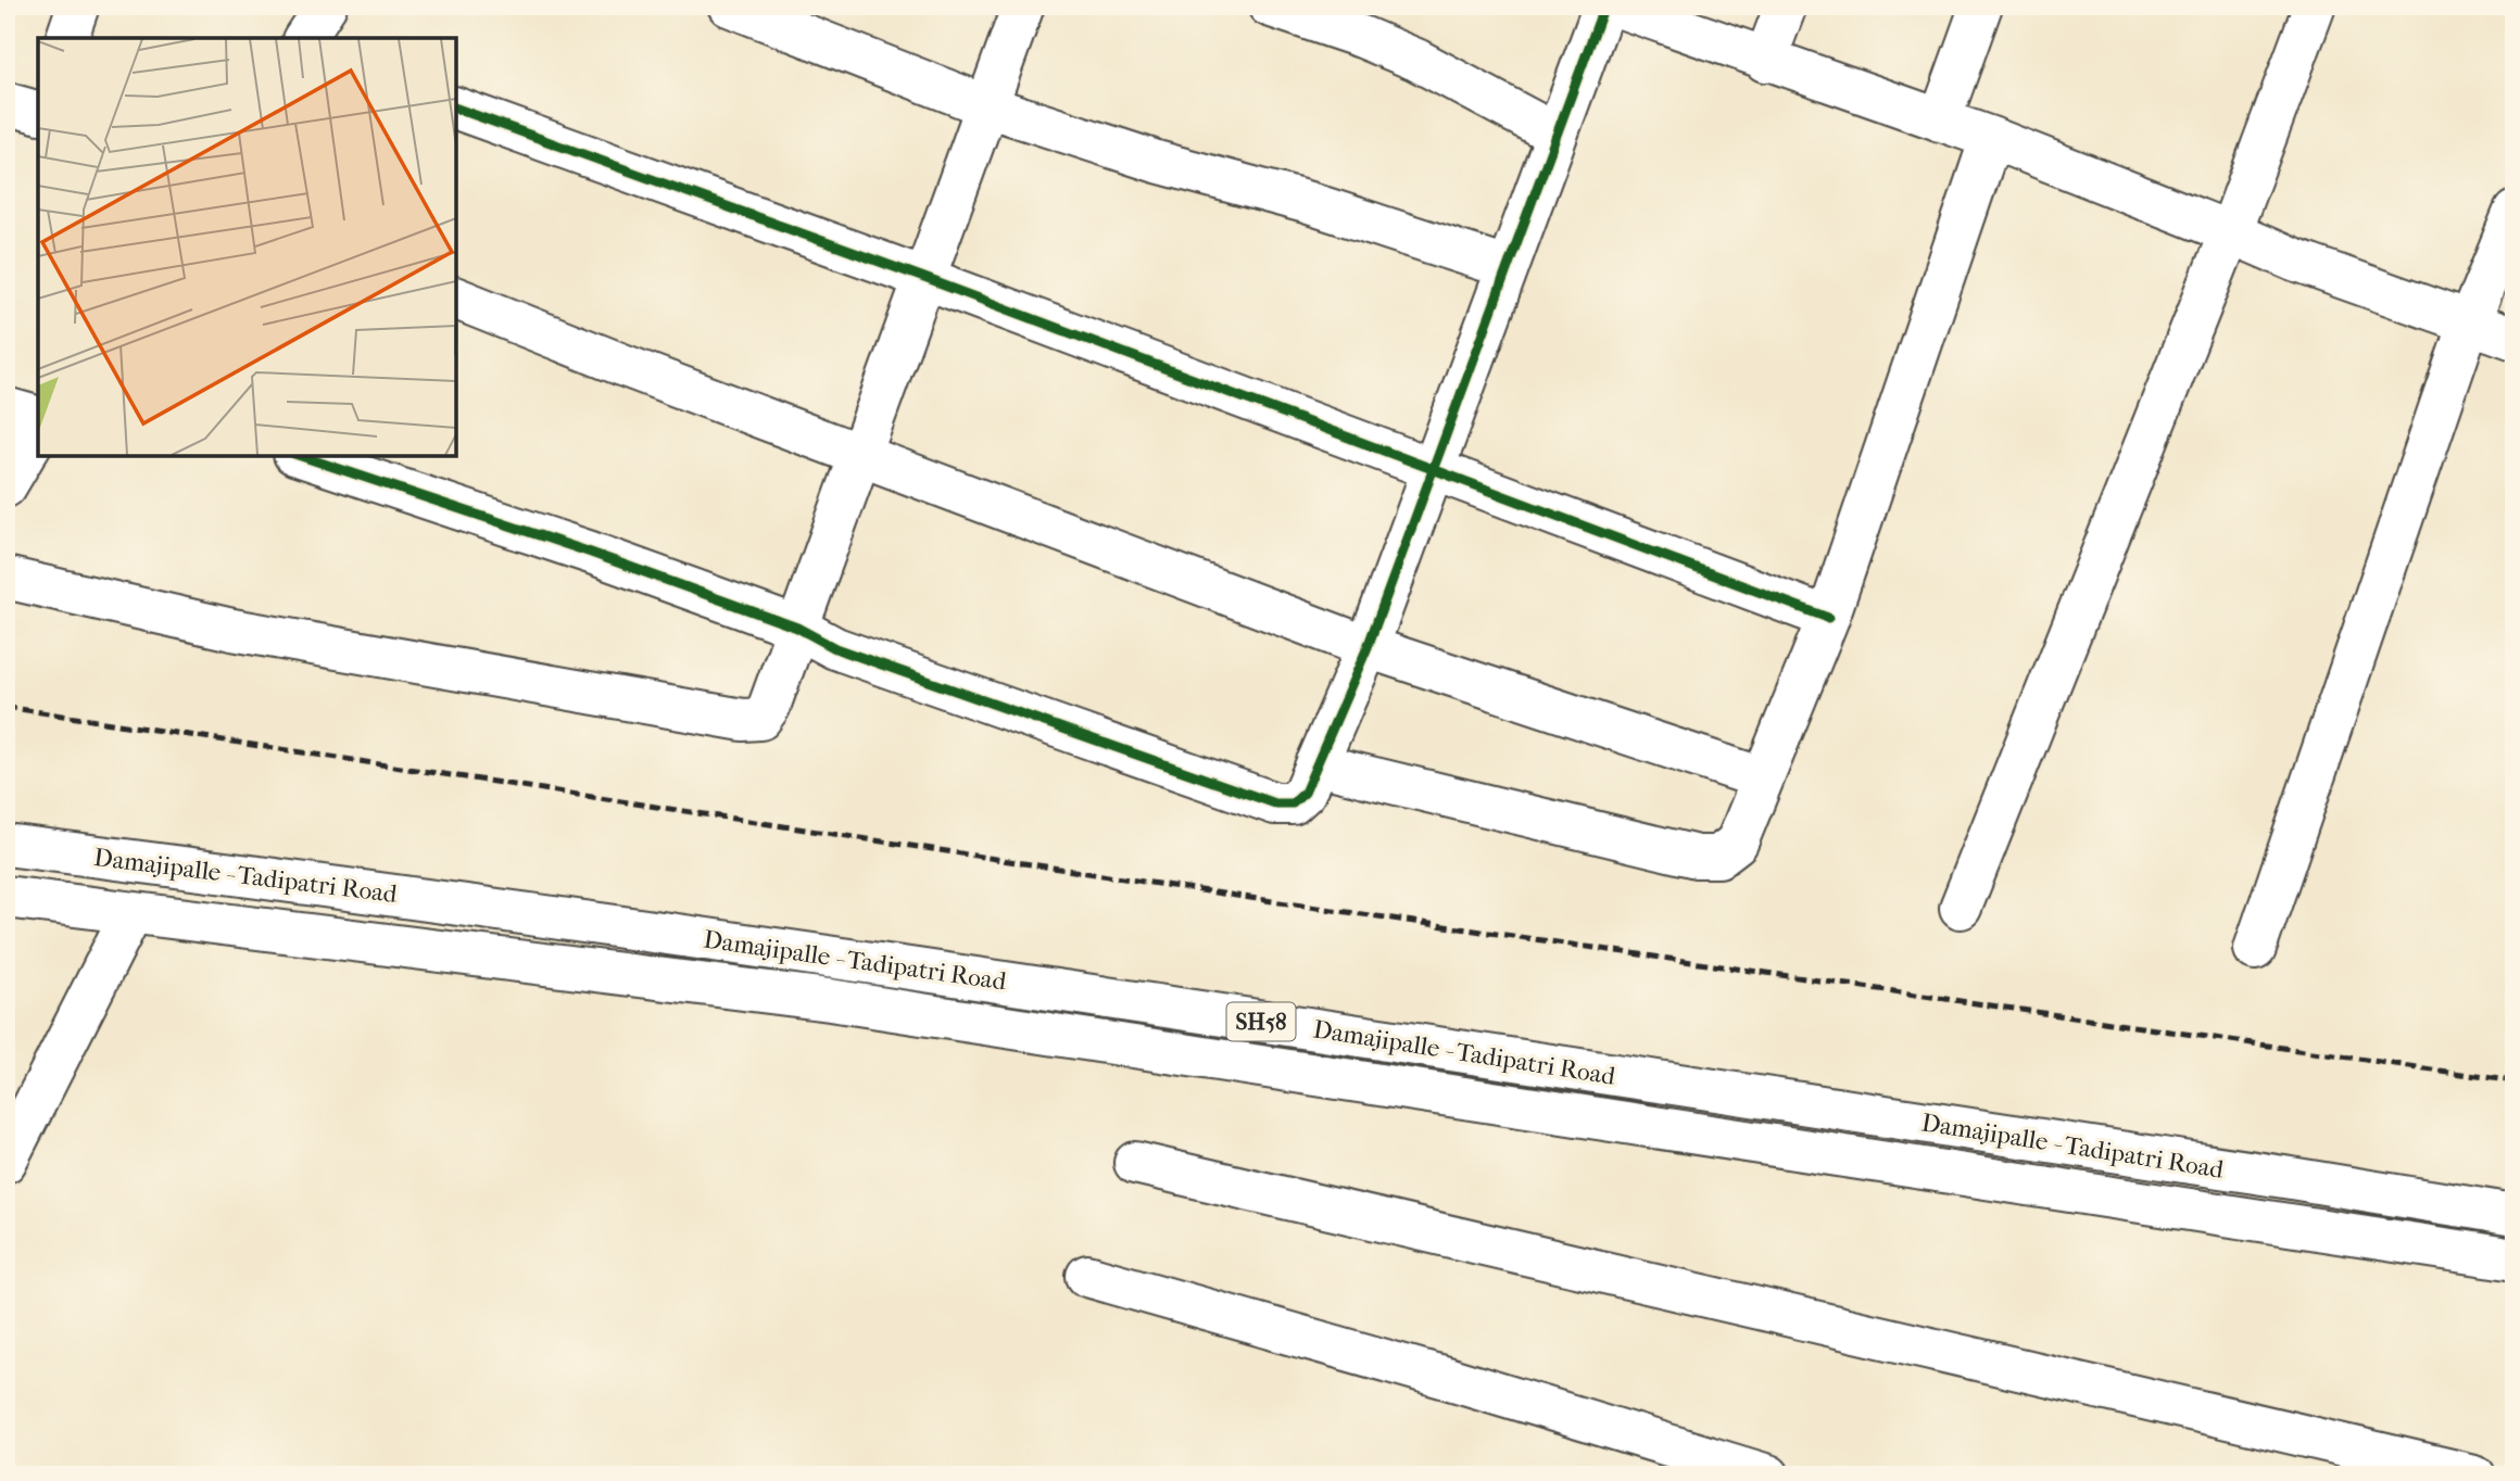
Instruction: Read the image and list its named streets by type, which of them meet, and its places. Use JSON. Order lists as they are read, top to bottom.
{
  "streets": {
    "street": ["Damajipalle - Tadipatri Road", "SH58"]
  }
}
